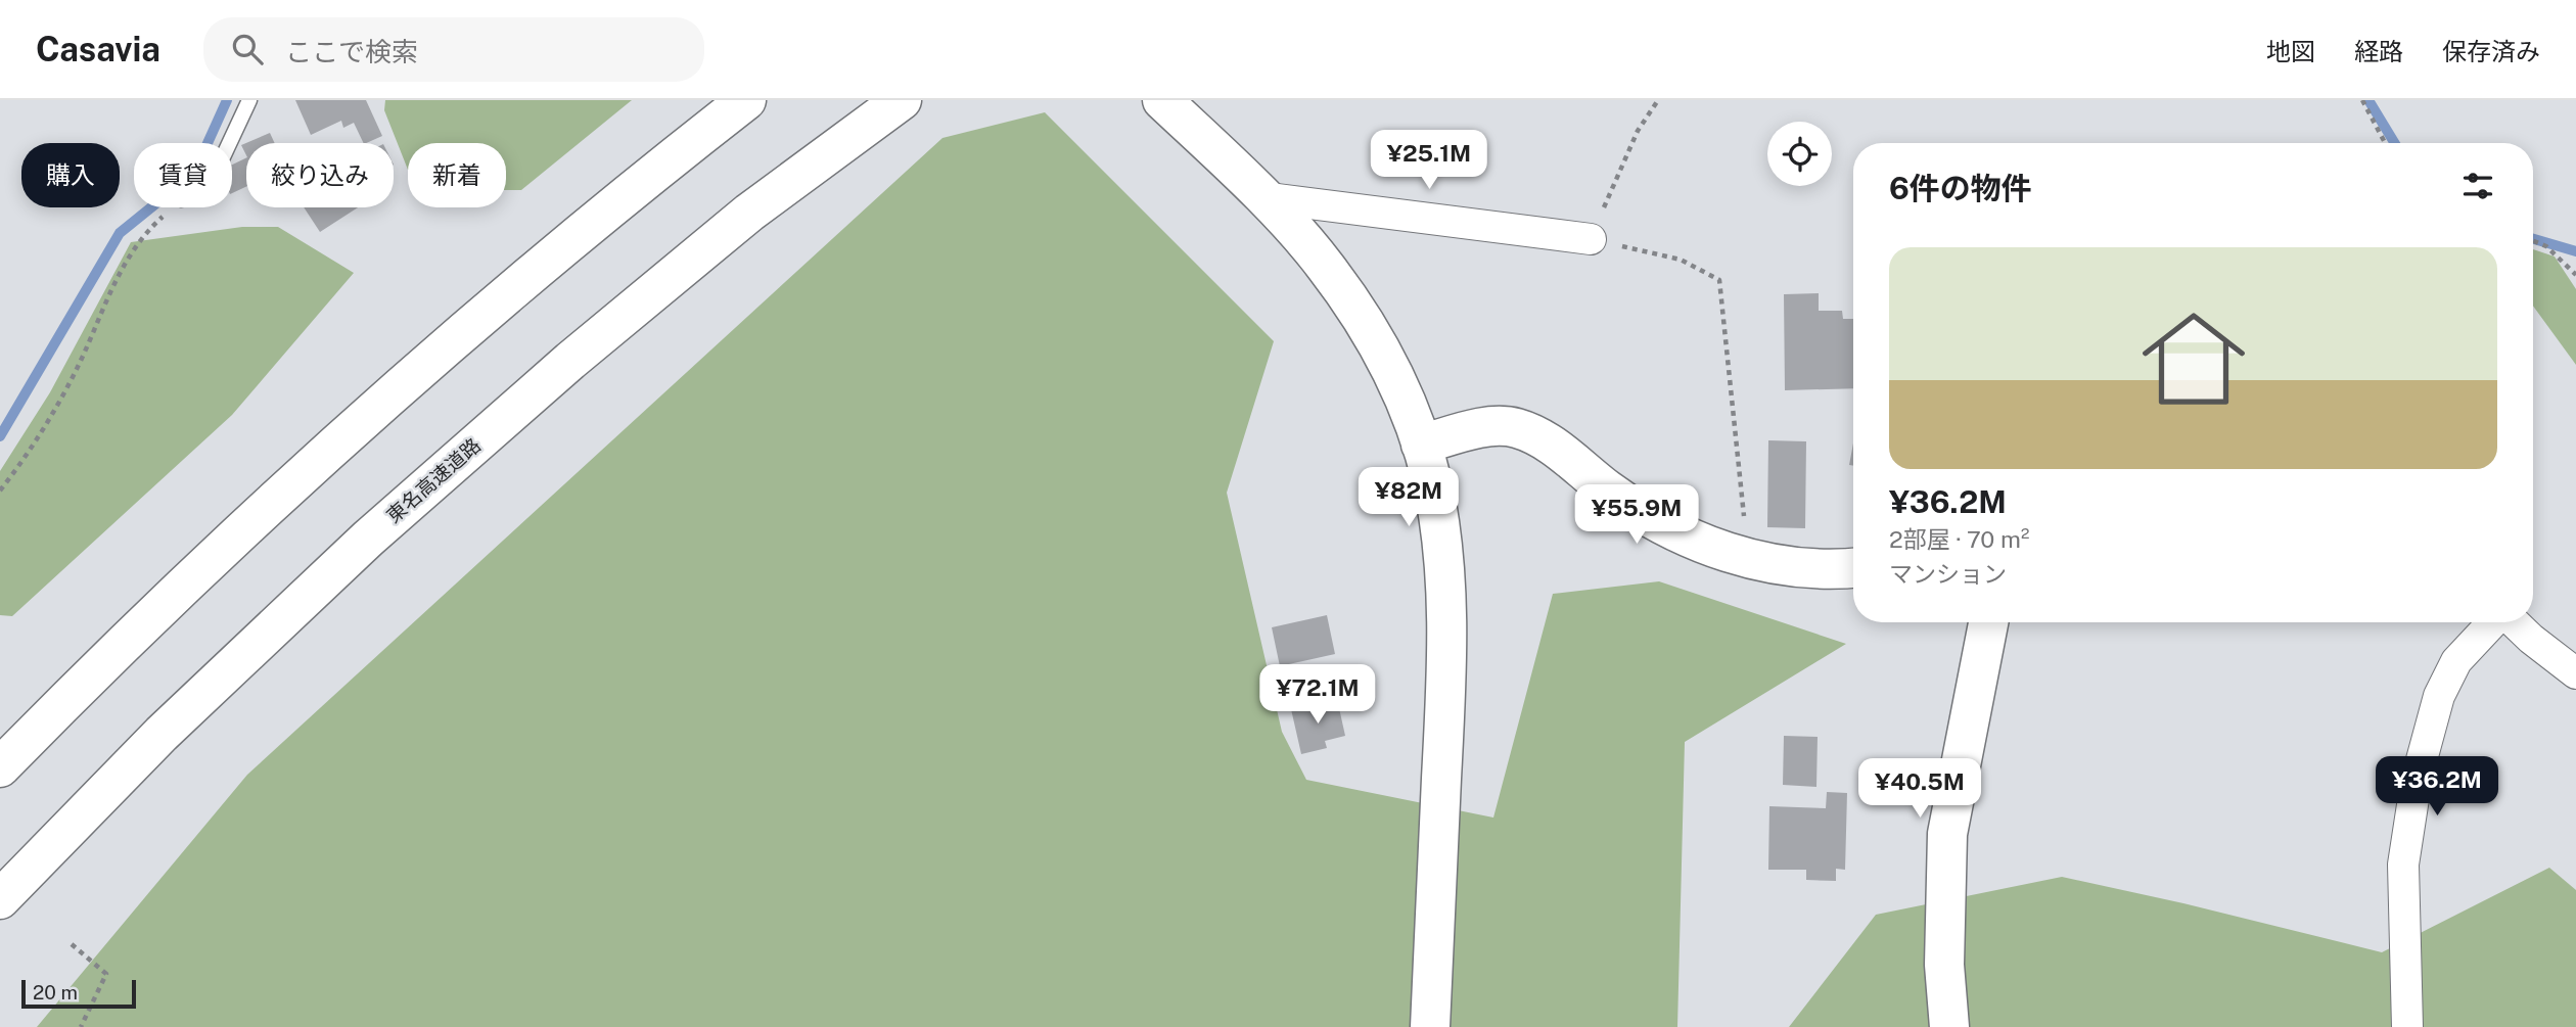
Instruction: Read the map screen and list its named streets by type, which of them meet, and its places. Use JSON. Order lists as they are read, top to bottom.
{
  "streets": {
    "main road": ["東名高速道路"]
  },
  "scale_bar": "20 m",
  "page": {
    "header": "Casavia",
    "search": "ここで検索",
    "nav": ["地図", "経路", "保存済み"],
    "price": [
      "¥25.1M",
      "¥82M",
      "¥55.9M",
      "¥72.1M",
      "¥36.2M",
      "¥40.5M"
    ],
    "chip": [
      "購入",
      "賃貸",
      "絞り込み",
      "新着"
    ],
    "heading": "6件の物件",
    "list": [
      {
        "name": "¥36.2M",
        "note": "2部屋 · 70 m² · マンション"
      }
    ],
    "scale": "20 m"
  }
}
